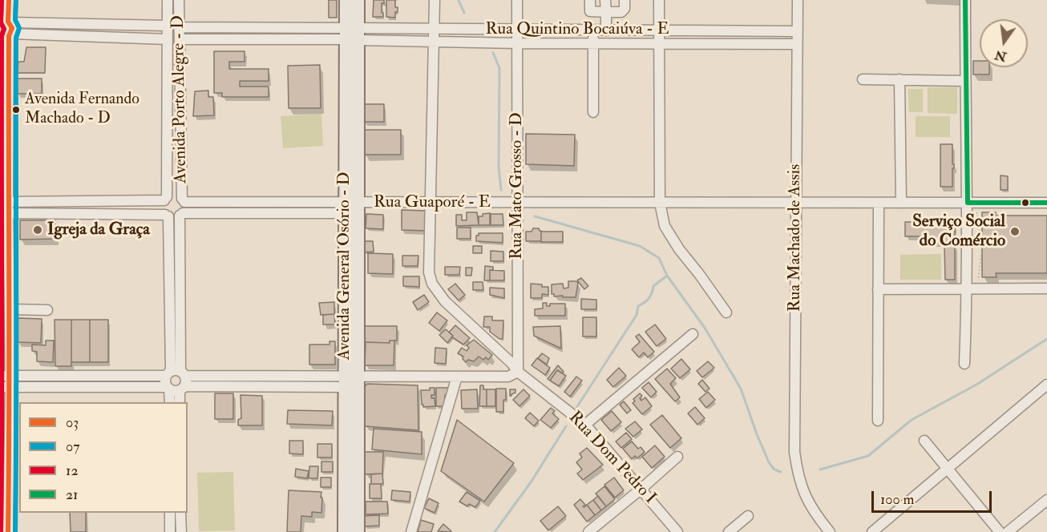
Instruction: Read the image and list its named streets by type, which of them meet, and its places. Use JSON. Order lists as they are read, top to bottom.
{
  "streets": {
    "main road": ["Avenida General Osório - D"],
    "street": [
      "Rua Quintino Bocaiúva - E",
      "Avenida Porto Alegre - D",
      "Rua Mato Grosso - D",
      "Rua Guaporé - E",
      "Rua Machado de Assis",
      "Rua Dom Pedro I"
    ]
  },
  "crossings": [
    ["Rua Quintino Bocaiúva - E", "Avenida Porto Alegre - D"],
    ["Rua Quintino Bocaiúva - E", "Rua Mato Grosso - D"],
    ["Rua Quintino Bocaiúva - E", "Rua Machado de Assis"],
    ["Rua Quintino Bocaiúva - E", "Avenida General Osório - D"],
    ["Rua Quintino Bocaiúva - E", "Rua Dom Pedro I"],
    ["Avenida Porto Alegre - D", "Rua Guaporé - E"],
    ["Rua Mato Grosso - D", "Rua Guaporé - E"],
    ["Rua Mato Grosso - D", "Rua Dom Pedro I"],
    ["Rua Guaporé - E", "Rua Machado de Assis"],
    ["Rua Guaporé - E", "Avenida General Osório - D"],
    ["Rua Guaporé - E", "Rua Dom Pedro I"]
  ],
  "places": ["Avenida Fernando Machado - D", "Igreja da Graça", "Serviço Social do Comércio"],
  "lines": [
    "transit line 03",
    "transit line 07",
    "transit line 12",
    "transit line 21"
  ],
  "legend": [
    "03",
    "07",
    "12",
    "21"
  ],
  "scale_bar": "100 m",
  "north": "bottom"
}
